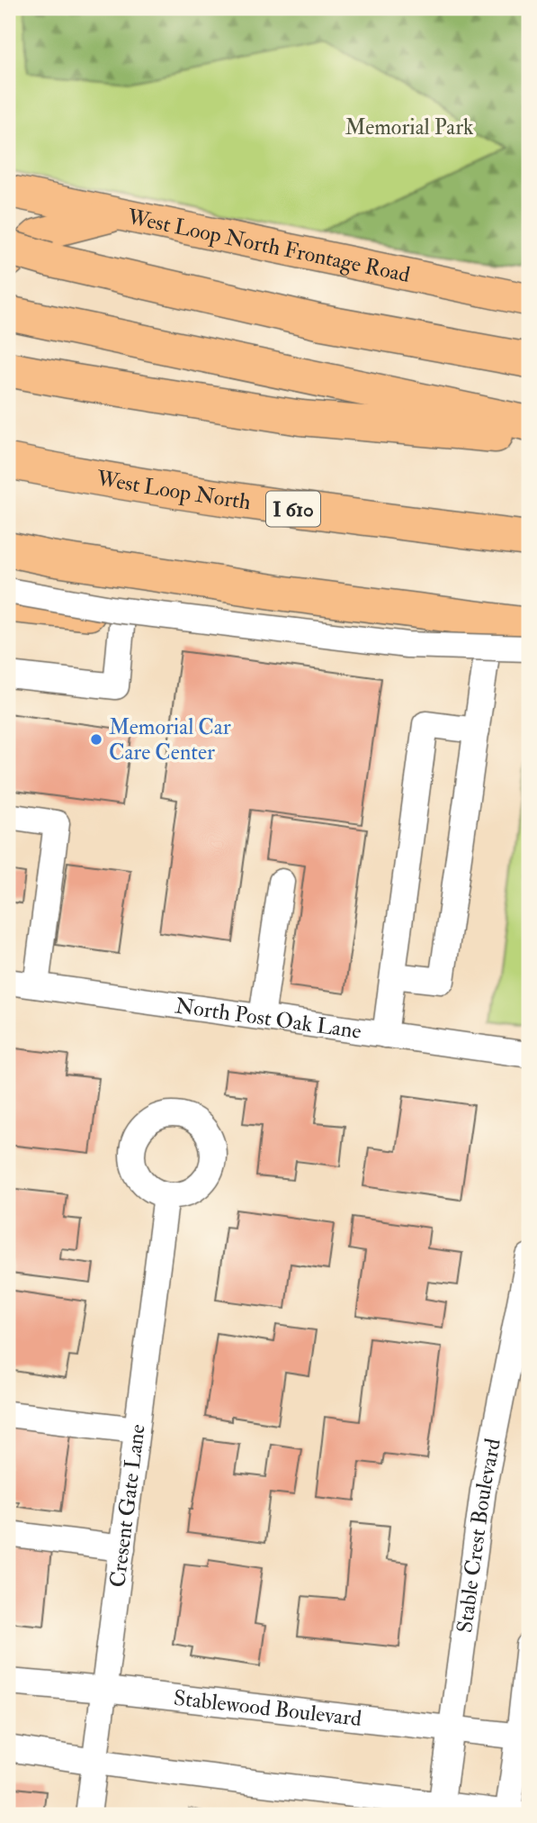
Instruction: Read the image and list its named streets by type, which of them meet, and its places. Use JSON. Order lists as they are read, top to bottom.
{
  "streets": {
    "highway": ["West Loop North", "I 610"],
    "main road": ["West Loop North Frontage Road"],
    "street": [
      "North Post Oak Lane",
      "Cresent Gate Lane",
      "Stable Crest Boulevard",
      "Stablewood Boulevard"
    ]
  },
  "crossings": [
    ["Cresent Gate Lane", "Stablewood Boulevard"],
    ["Stable Crest Boulevard", "Stablewood Boulevard"]
  ],
  "parks": ["Memorial Park"],
  "places": ["Memorial Car Care Center"]
}
